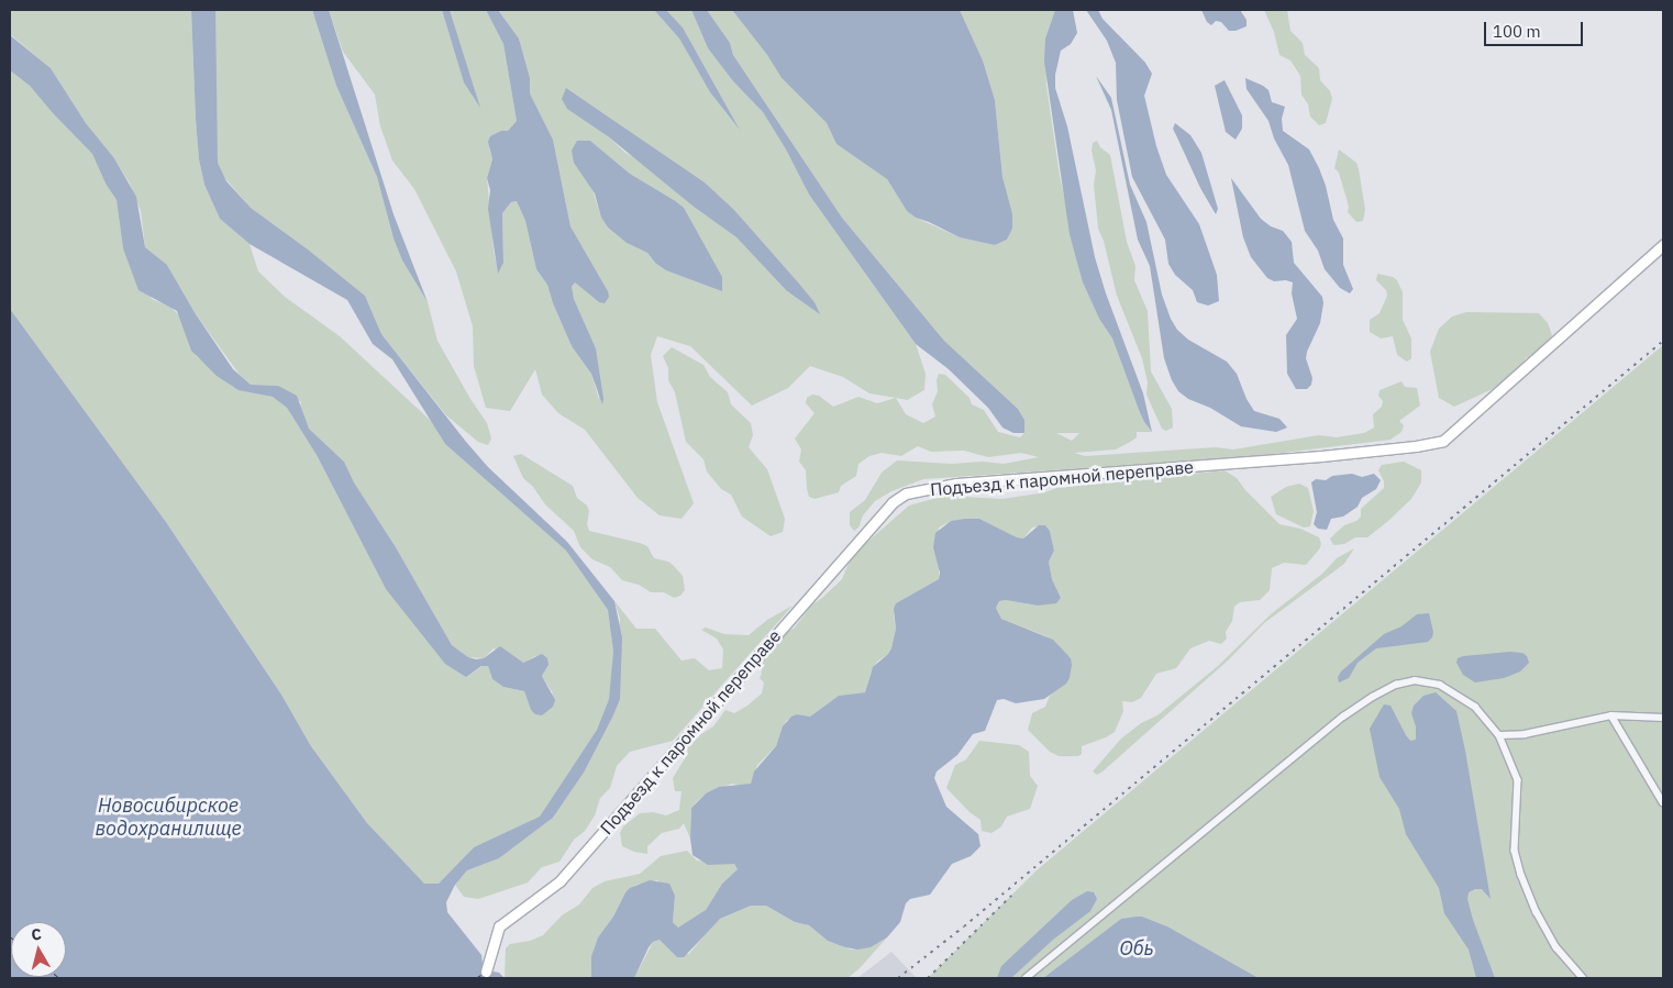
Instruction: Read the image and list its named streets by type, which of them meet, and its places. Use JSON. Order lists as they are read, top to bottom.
{
  "streets": {
    "street": ["Подъезд к паромной переправе"]
  },
  "water": ["Новосибирское водохранилище", "Обь"],
  "scale_bar": "100 m",
  "north": "top"
}
